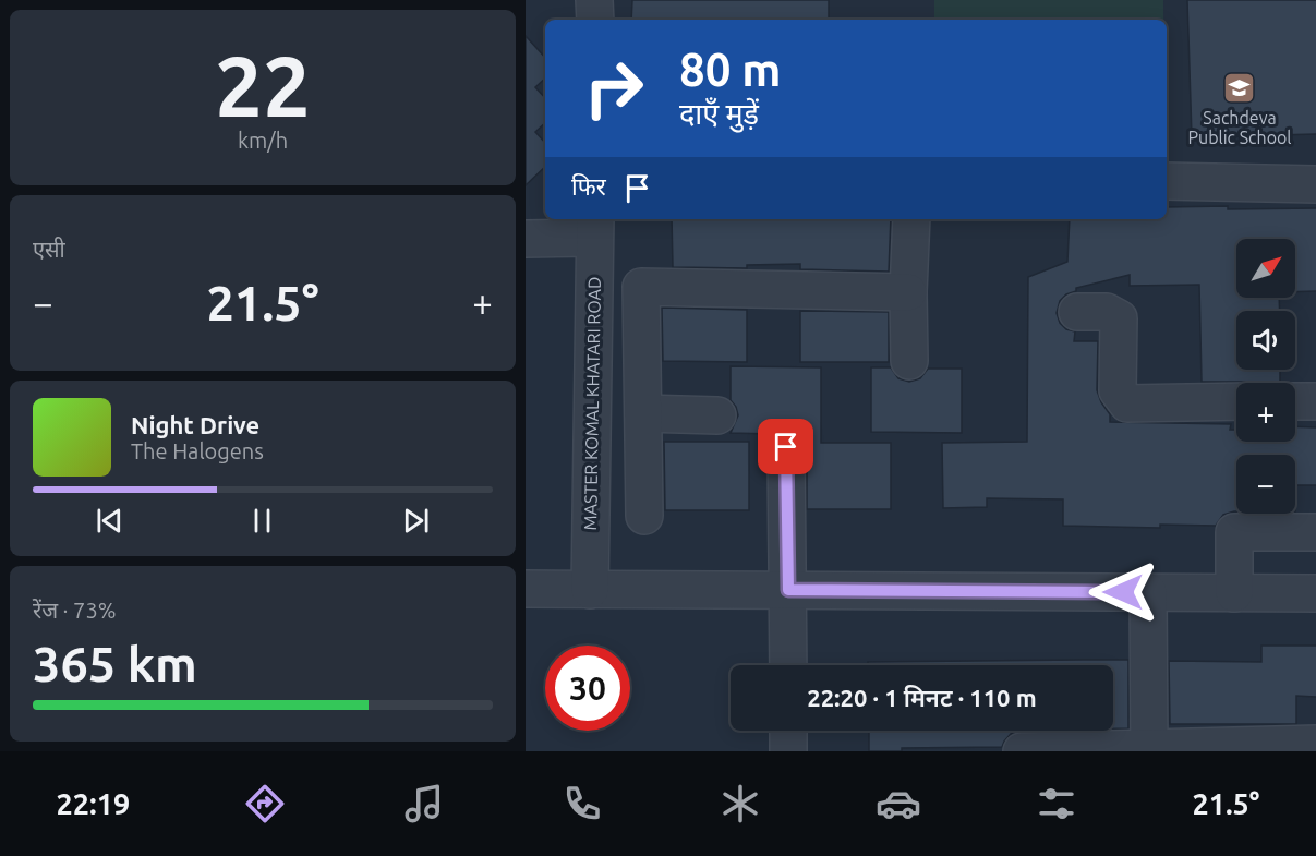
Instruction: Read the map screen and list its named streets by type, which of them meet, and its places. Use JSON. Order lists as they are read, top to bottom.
{
  "streets": {
    "street": ["MASTER KOMAL KHATARI ROAD"]
  },
  "places": {
    "school or university": ["Sachdeva Public School"]
  },
  "north": "top right",
  "page": {
    "tile": [
      ["22", "km/h"],
      "एसी",
      ["रेंज · 73%", "365 km"]
    ],
    "turn": ["80 m", "दाएँ मुड़ें"],
    "then": "फिर",
    "map_buttons": ["+", "−"],
    "heat": ["−", "21.5°", "+"],
    "song": ["Night Drive", "The Halogens"],
    "limit": "30",
    "trip": "22:20 · 1 मिनट · 110 m",
    "tabs": ["22:19", "21.5°"]
  }
}
